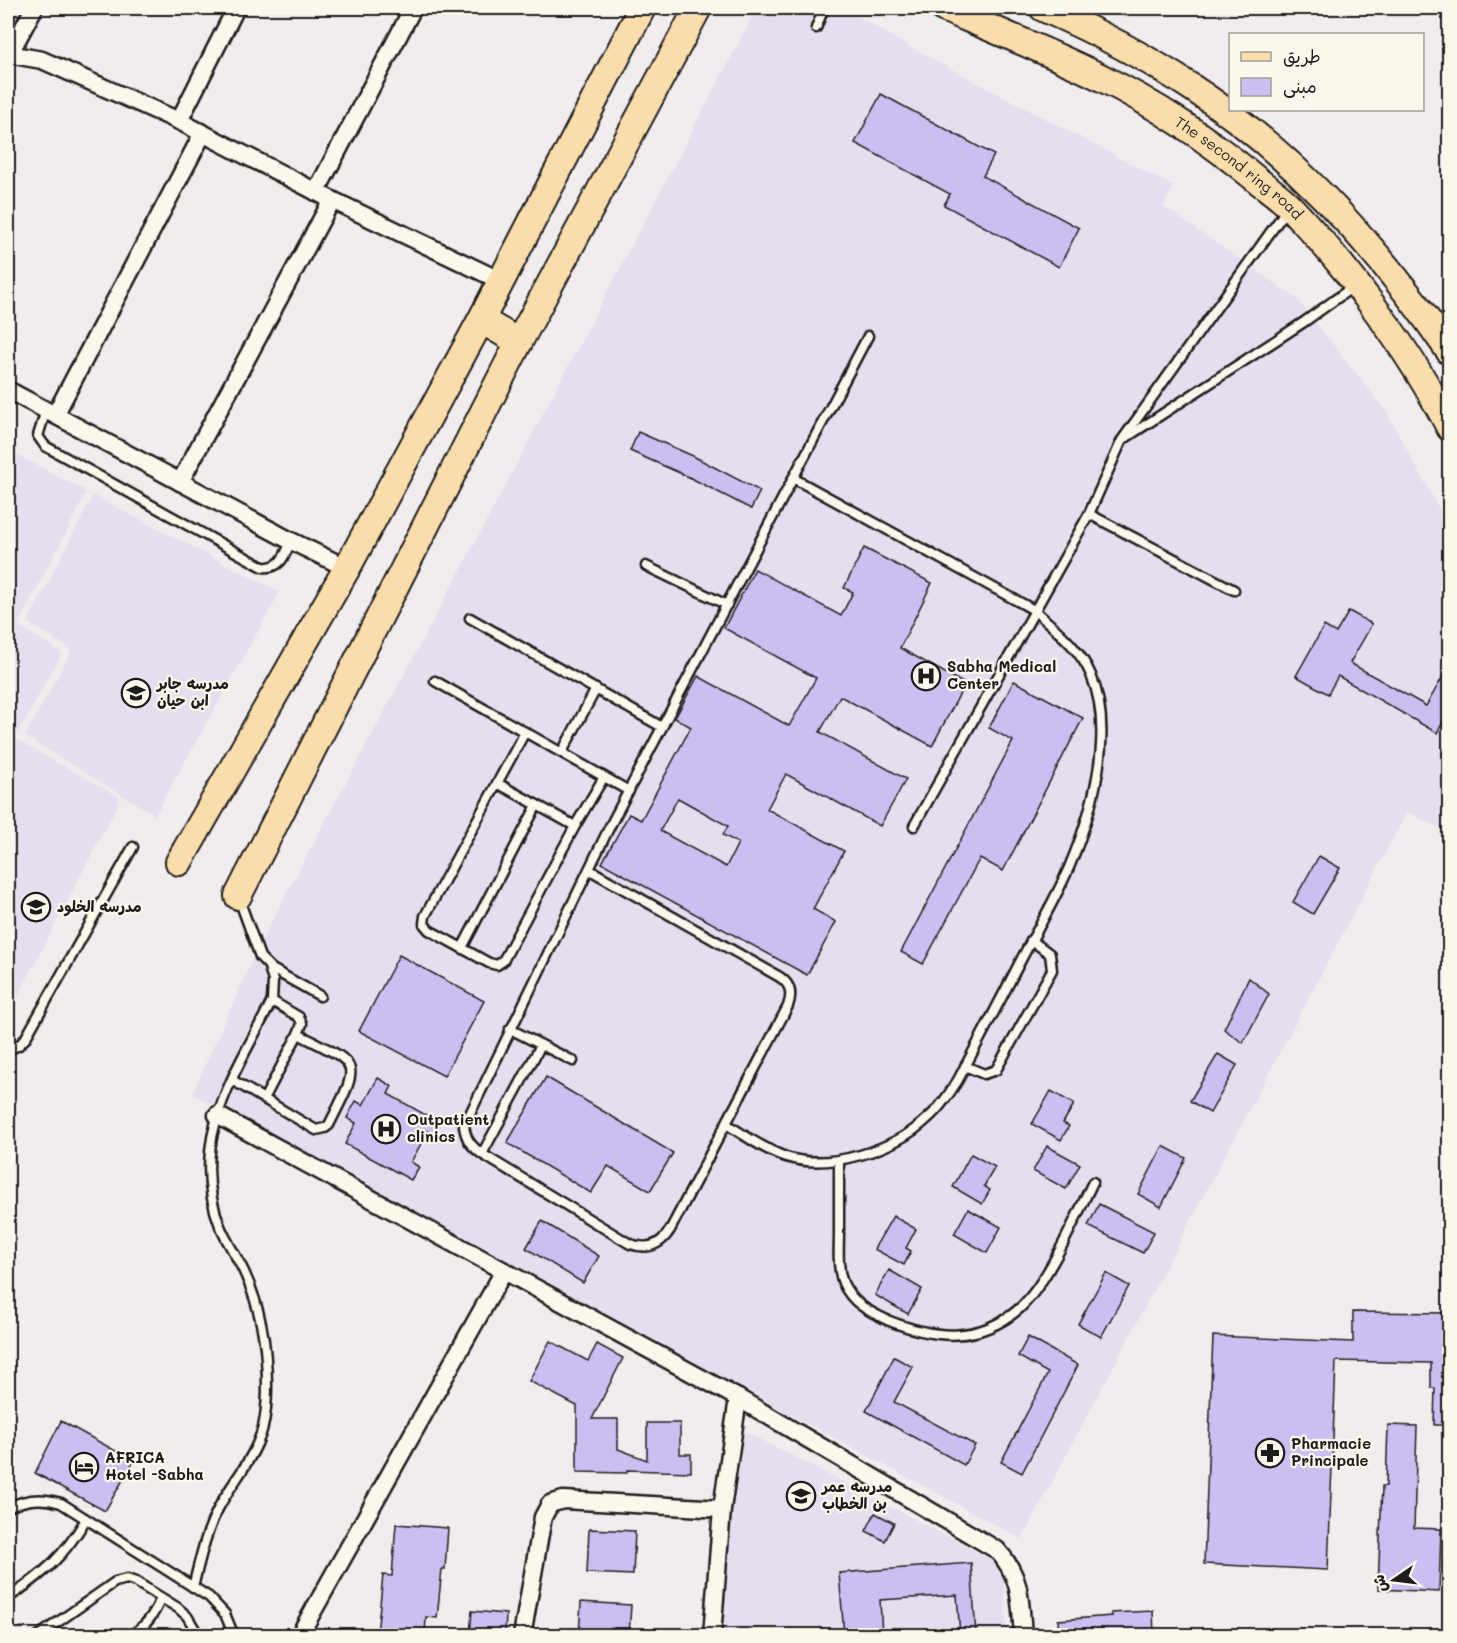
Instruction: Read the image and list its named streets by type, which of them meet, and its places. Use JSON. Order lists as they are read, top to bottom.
{
  "streets": {
    "main road": ["The second ring road"]
  },
  "places": {
    "hospital": ["Sabha Medical Center", "Outpatient clinics"],
    "school or university": ["مدرسه جابر ابن حيان", "مدرسه الخلود", "مدرسه عمر بن الخطاب"],
    "pharmacy": ["Pharmacie Principale"],
    "hotel": ["AFRICA Hotel -Sabha"]
  },
  "legend": ["طريق", "مبنى"],
  "north": "left"
}
